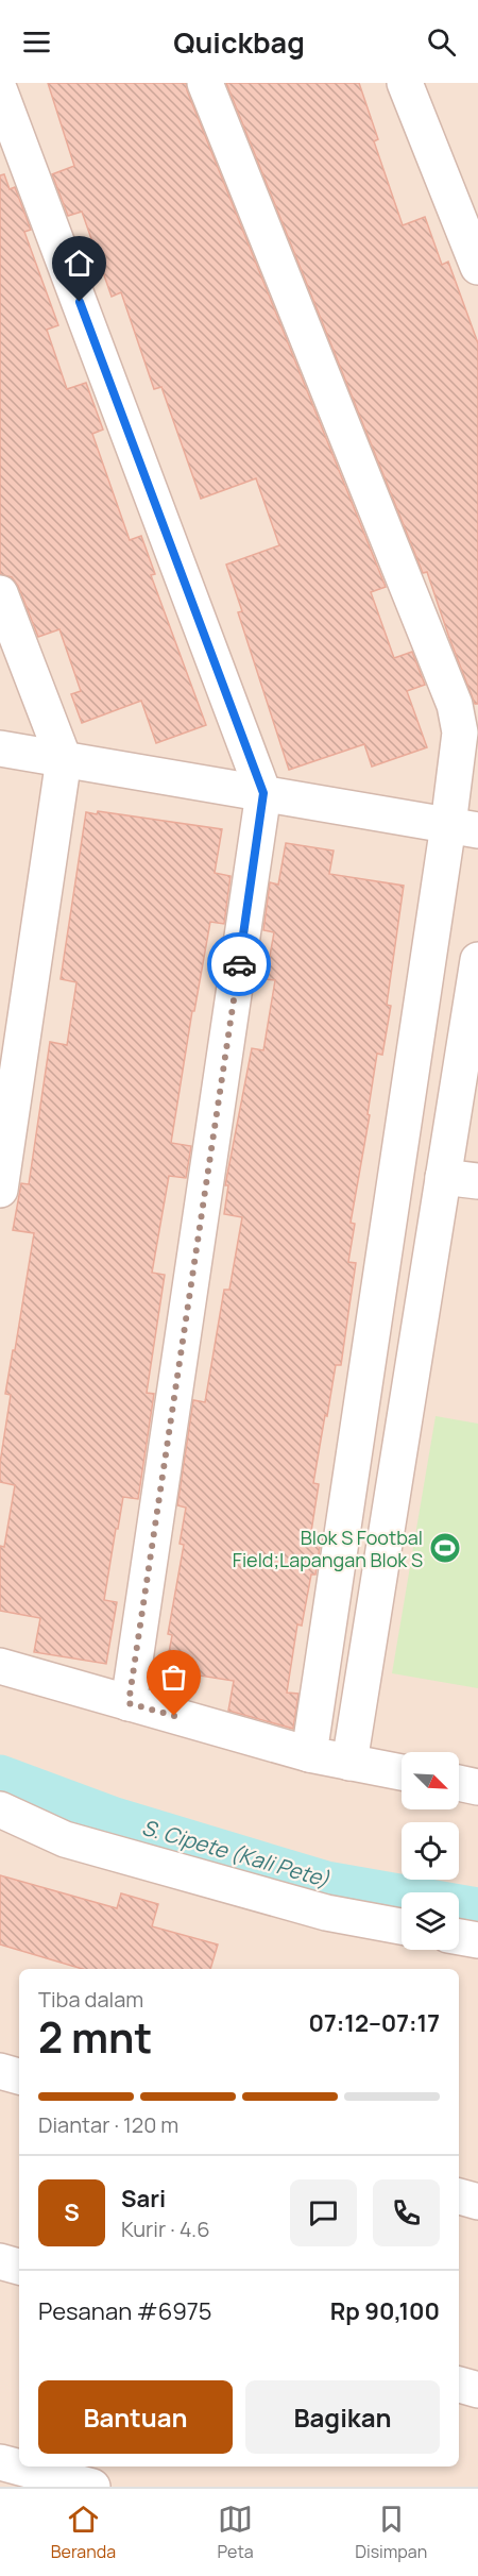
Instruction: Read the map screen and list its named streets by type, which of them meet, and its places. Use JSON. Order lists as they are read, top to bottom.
{
  "water": ["S. Cipete (Kali Pete)"],
  "places": {
    "sports": ["Blok S Footbal Field;Lapangan Blok S"]
  },
  "north": "bottom right",
  "page": {
    "header": "Quickbag",
    "heading": ["2 mnt", "Tiba dalam", "07:12–07:17"],
    "panel": [
      "Sari",
      "Kurir · 4.6",
      "Pesanan #6975",
      "Rp 90,100"
    ],
    "bar": "Diantar · 120 m",
    "round": "S",
    "buttons": ["Bantuan", "Bagikan"],
    "tabs": ["Beranda", "Peta", "Disimpan"]
  }
}
